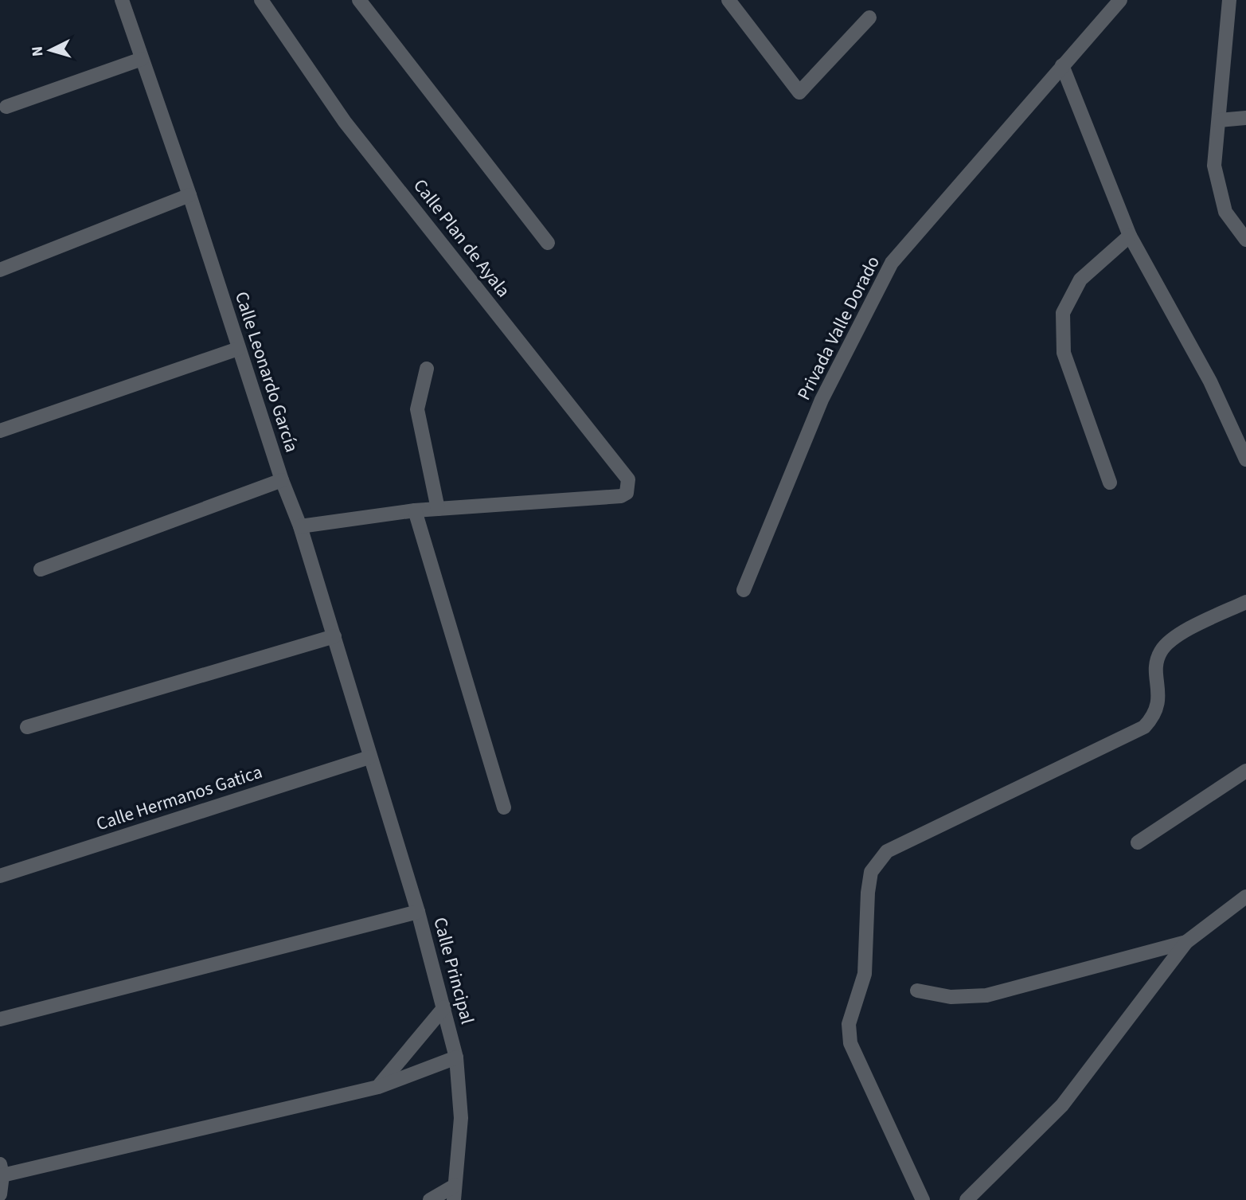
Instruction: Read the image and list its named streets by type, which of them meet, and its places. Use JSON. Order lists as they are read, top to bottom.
{
  "streets": {
    "street": [
      "Calle Plan de Ayala",
      "Privada Valle Dorado",
      "Calle Leonardo García",
      "Calle Hermanos Gatica",
      "Calle Principal"
    ]
  },
  "crossings": [
    ["Calle Leonardo García", "Calle Hermanos Gatica"],
    ["Calle Leonardo García", "Calle Principal"],
    ["Calle Hermanos Gatica", "Calle Principal"]
  ],
  "north": "left"
}
